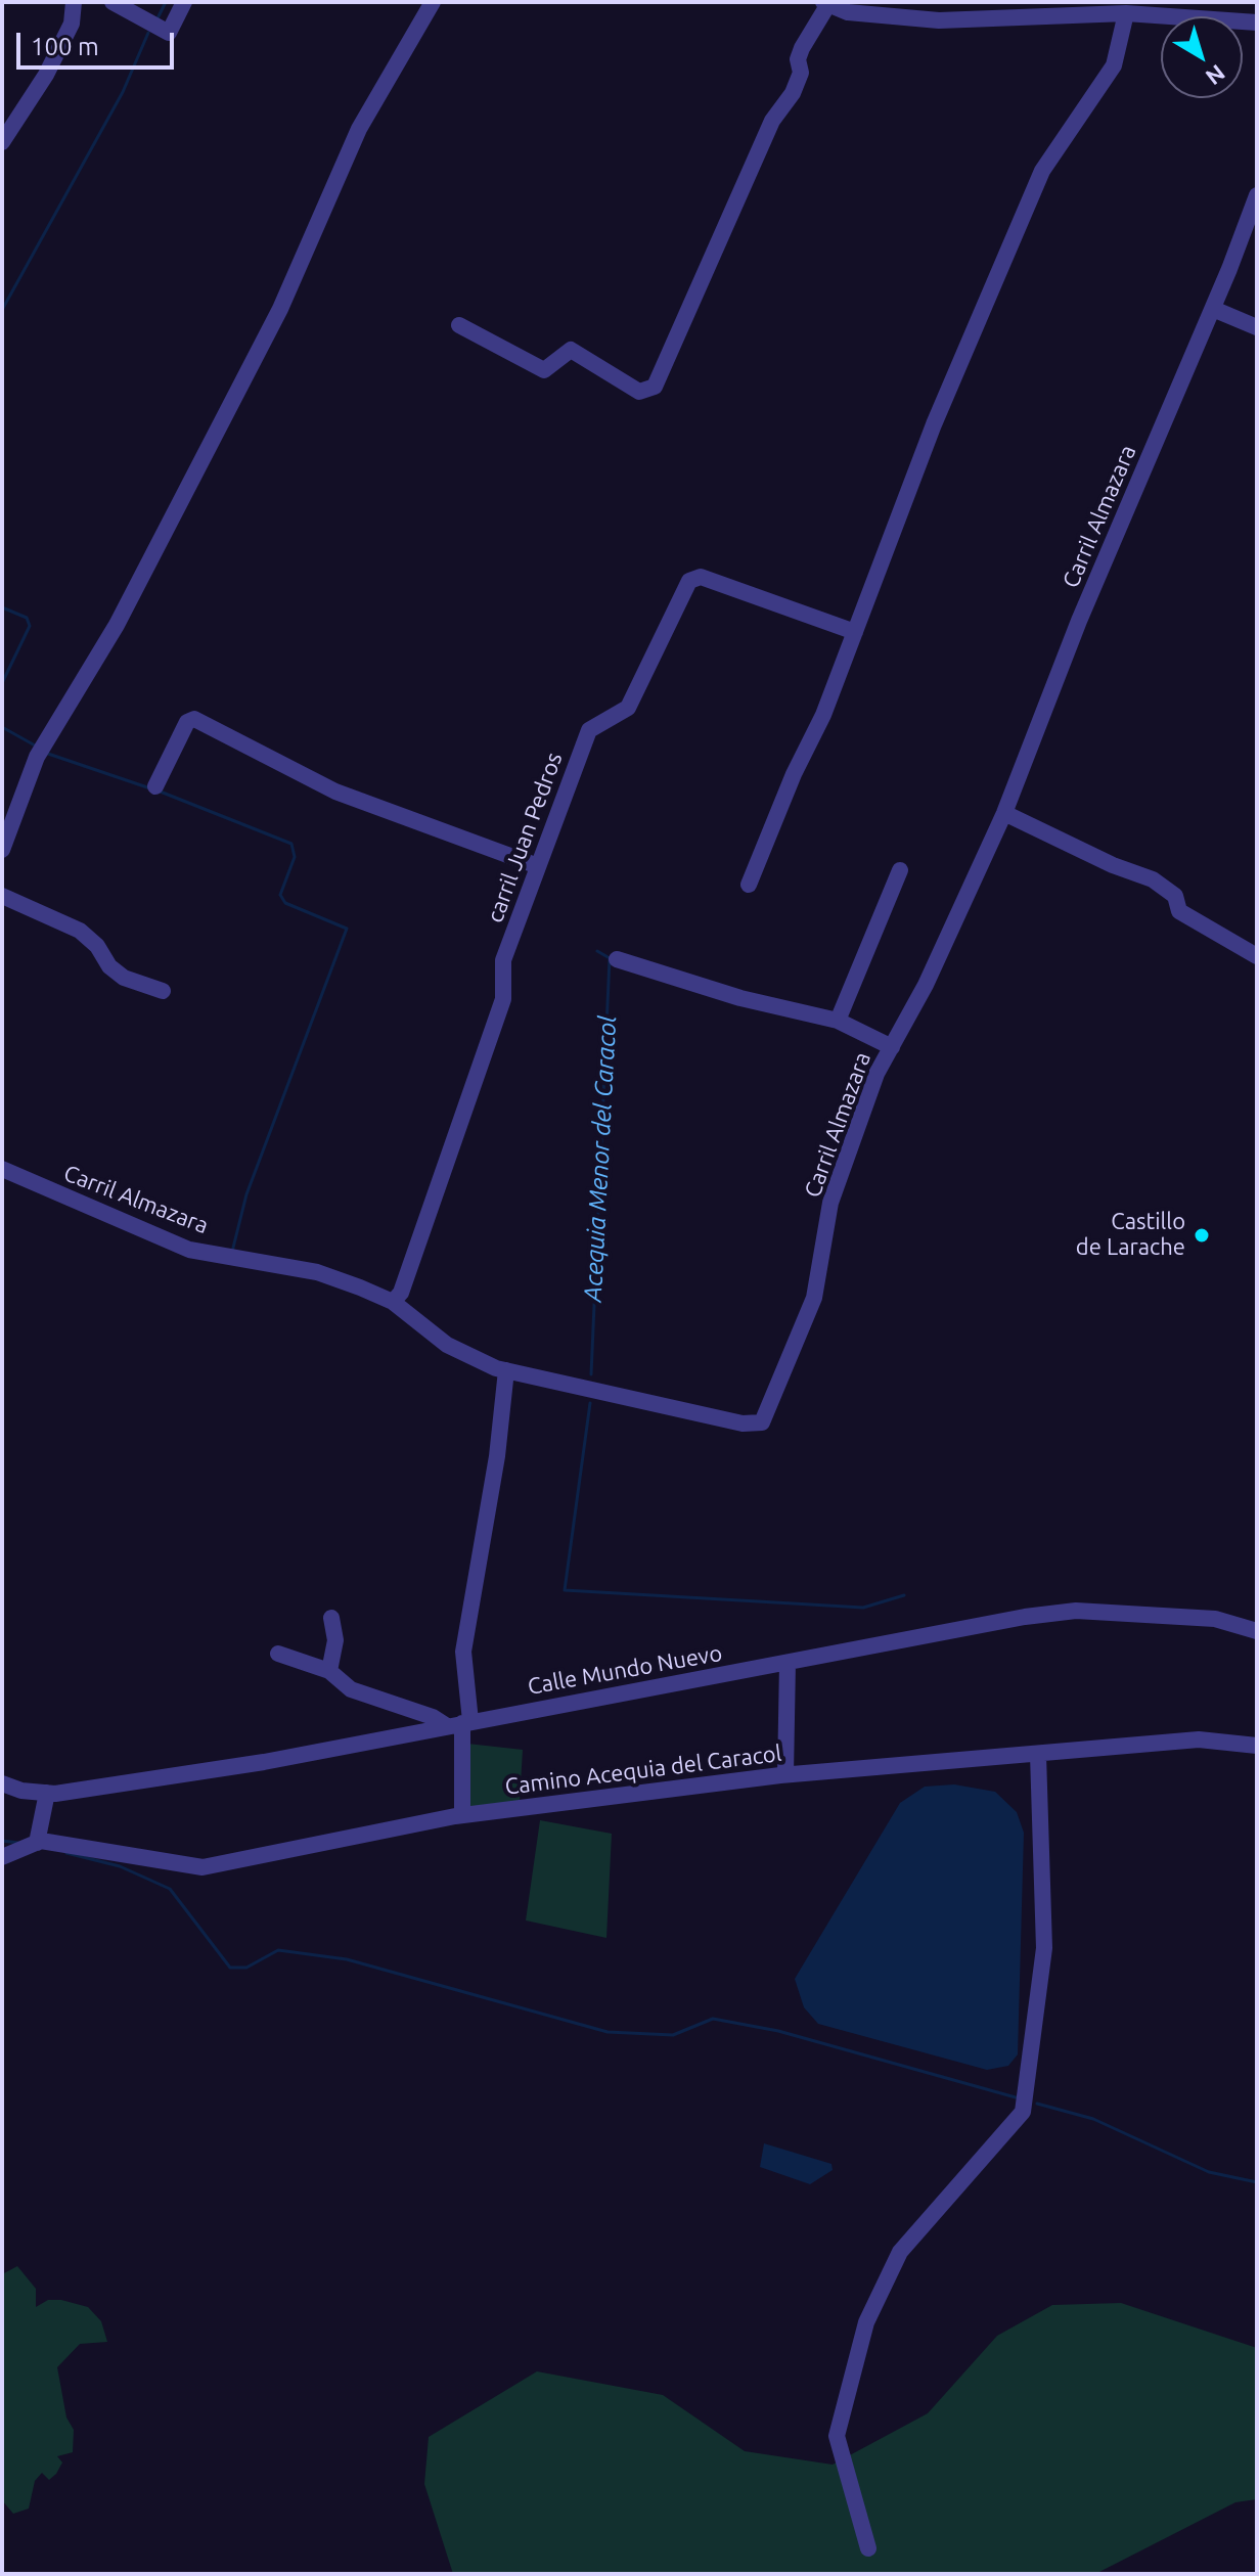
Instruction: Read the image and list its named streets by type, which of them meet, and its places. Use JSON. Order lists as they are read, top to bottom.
{
  "streets": {
    "street": [
      "Carril Almazara",
      "carril Juan Pedros",
      "Calle Mundo Nuevo",
      "Camino Acequia del Caracol"
    ]
  },
  "crossings": [
    ["Carril Almazara", "carril Juan Pedros"]
  ],
  "water": ["Acequia Menor del Caracol"],
  "places": ["Castillo de Larache"],
  "scale_bar": "100 m",
  "north": "bottom right"
}
